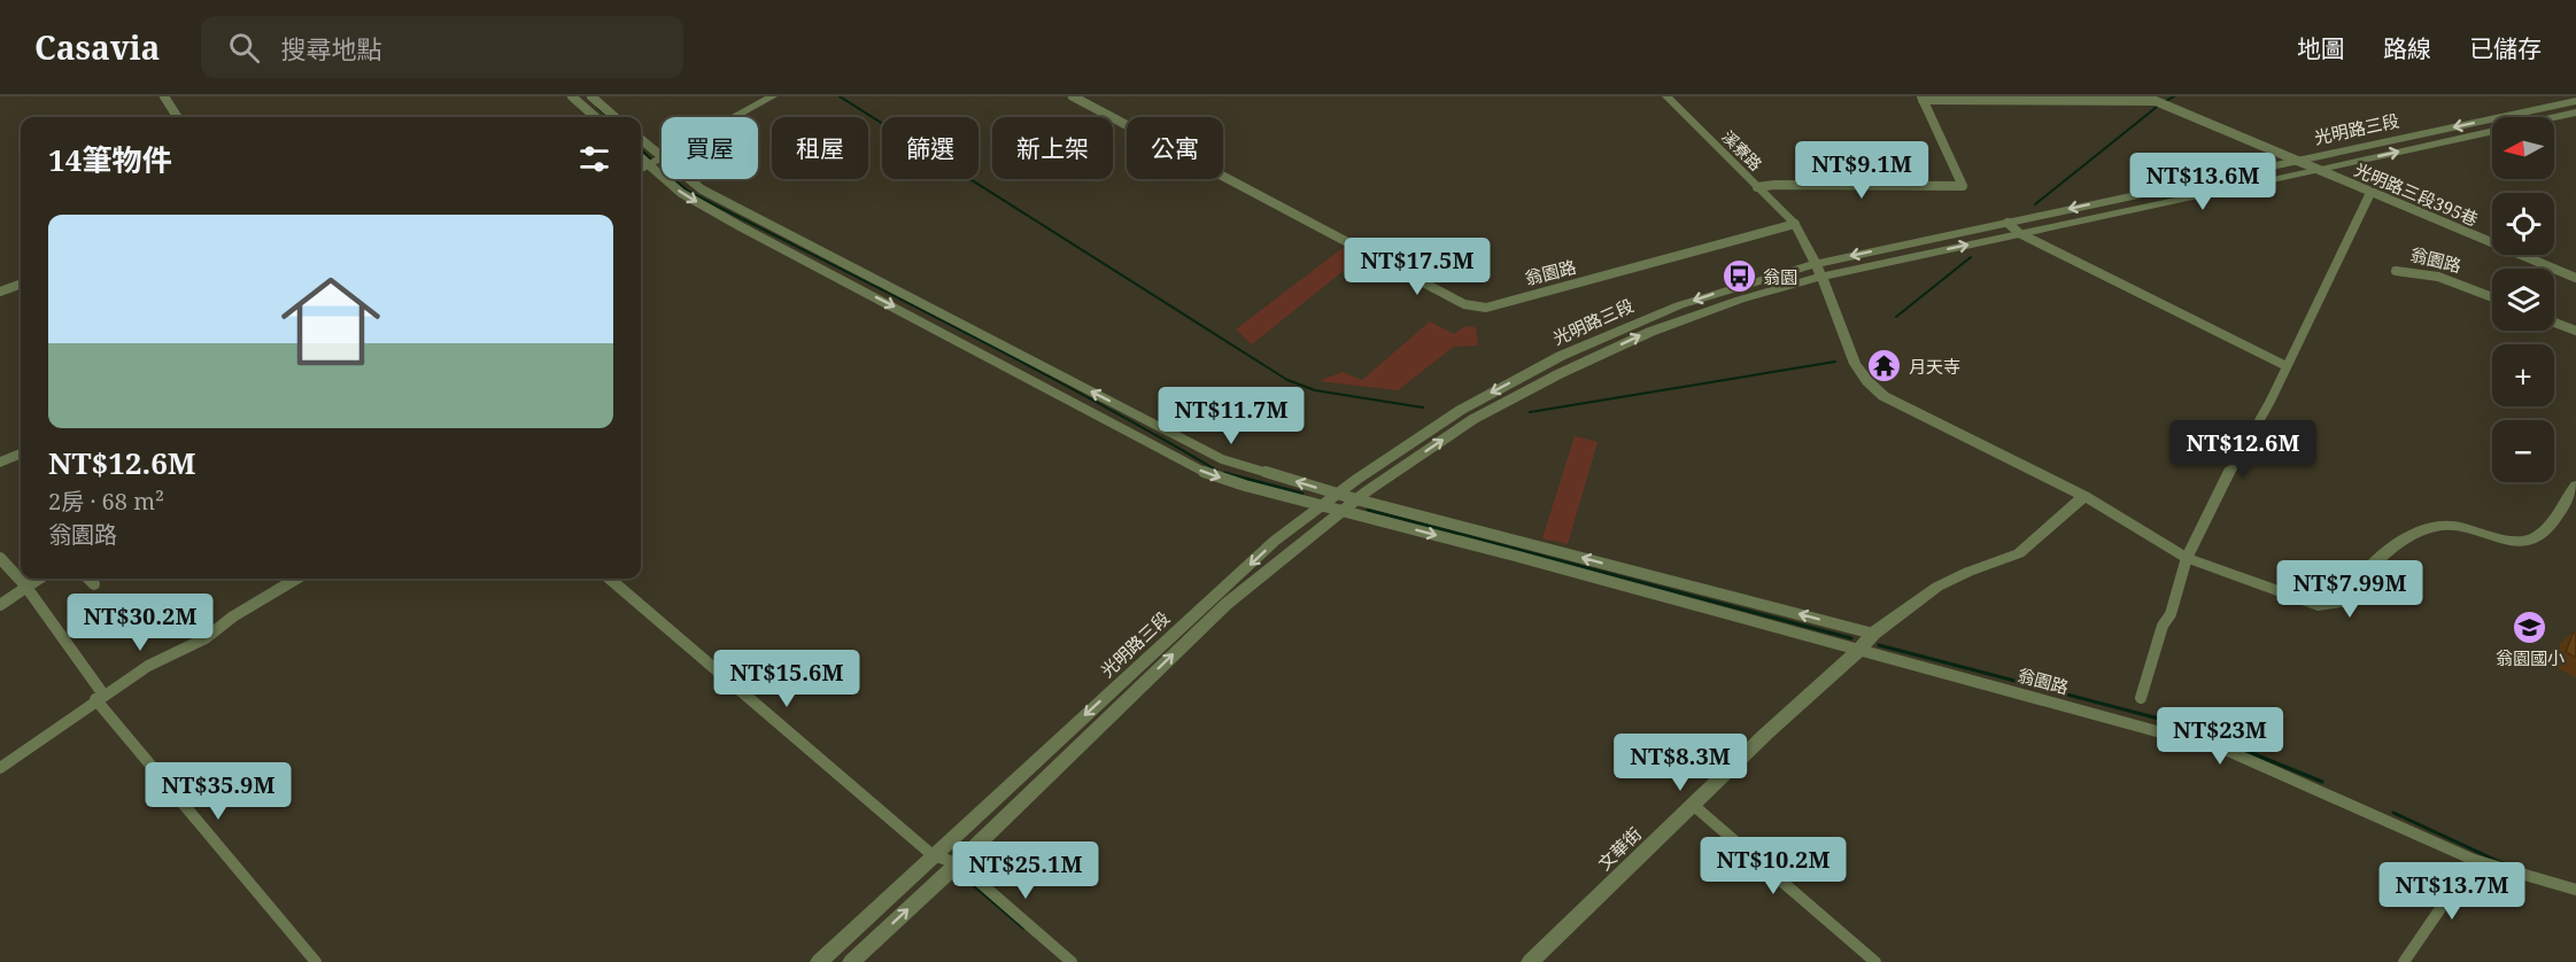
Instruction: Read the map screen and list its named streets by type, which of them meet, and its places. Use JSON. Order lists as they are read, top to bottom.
{
  "streets": {
    "street": [
      "光明路三段",
      "溪寮路",
      "光明路三段395巷",
      "翁園路",
      "文華街"
    ]
  },
  "crossings": [
    ["光明路三段", "溪寮路"],
    ["光明路三段", "光明路三段395巷"],
    ["光明路三段", "翁園路"],
    ["溪寮路", "翁園路"],
    ["翁園路", "文華街"]
  ],
  "places": {
    "bus stop": ["翁園"],
    "temple": ["月天寺"],
    "school or university": ["翁園國小"]
  },
  "north": "left",
  "page": {
    "header": "Casavia",
    "search": "搜尋地點",
    "nav": ["地圖", "路線", "已儲存"],
    "map_buttons": ["+", "−"],
    "chip": [
      "買屋",
      "租屋",
      "篩選",
      "新上架",
      "公寓"
    ],
    "heading": "14筆物件",
    "price": [
      "NT$9.1M",
      "NT$13.6M",
      "NT$17.5M",
      "NT$11.7M",
      "NT$12.6M",
      "NT$7.99M",
      "NT$30.2M",
      "NT$15.6M",
      "NT$23M",
      "NT$8.3M",
      "NT$35.9M",
      "NT$10.2M",
      "NT$25.1M",
      "NT$13.7M"
    ],
    "list": [
      {
        "name": "NT$12.6M",
        "note": "2房 · 68 m² · 翁園路"
      }
    ]
  }
}
